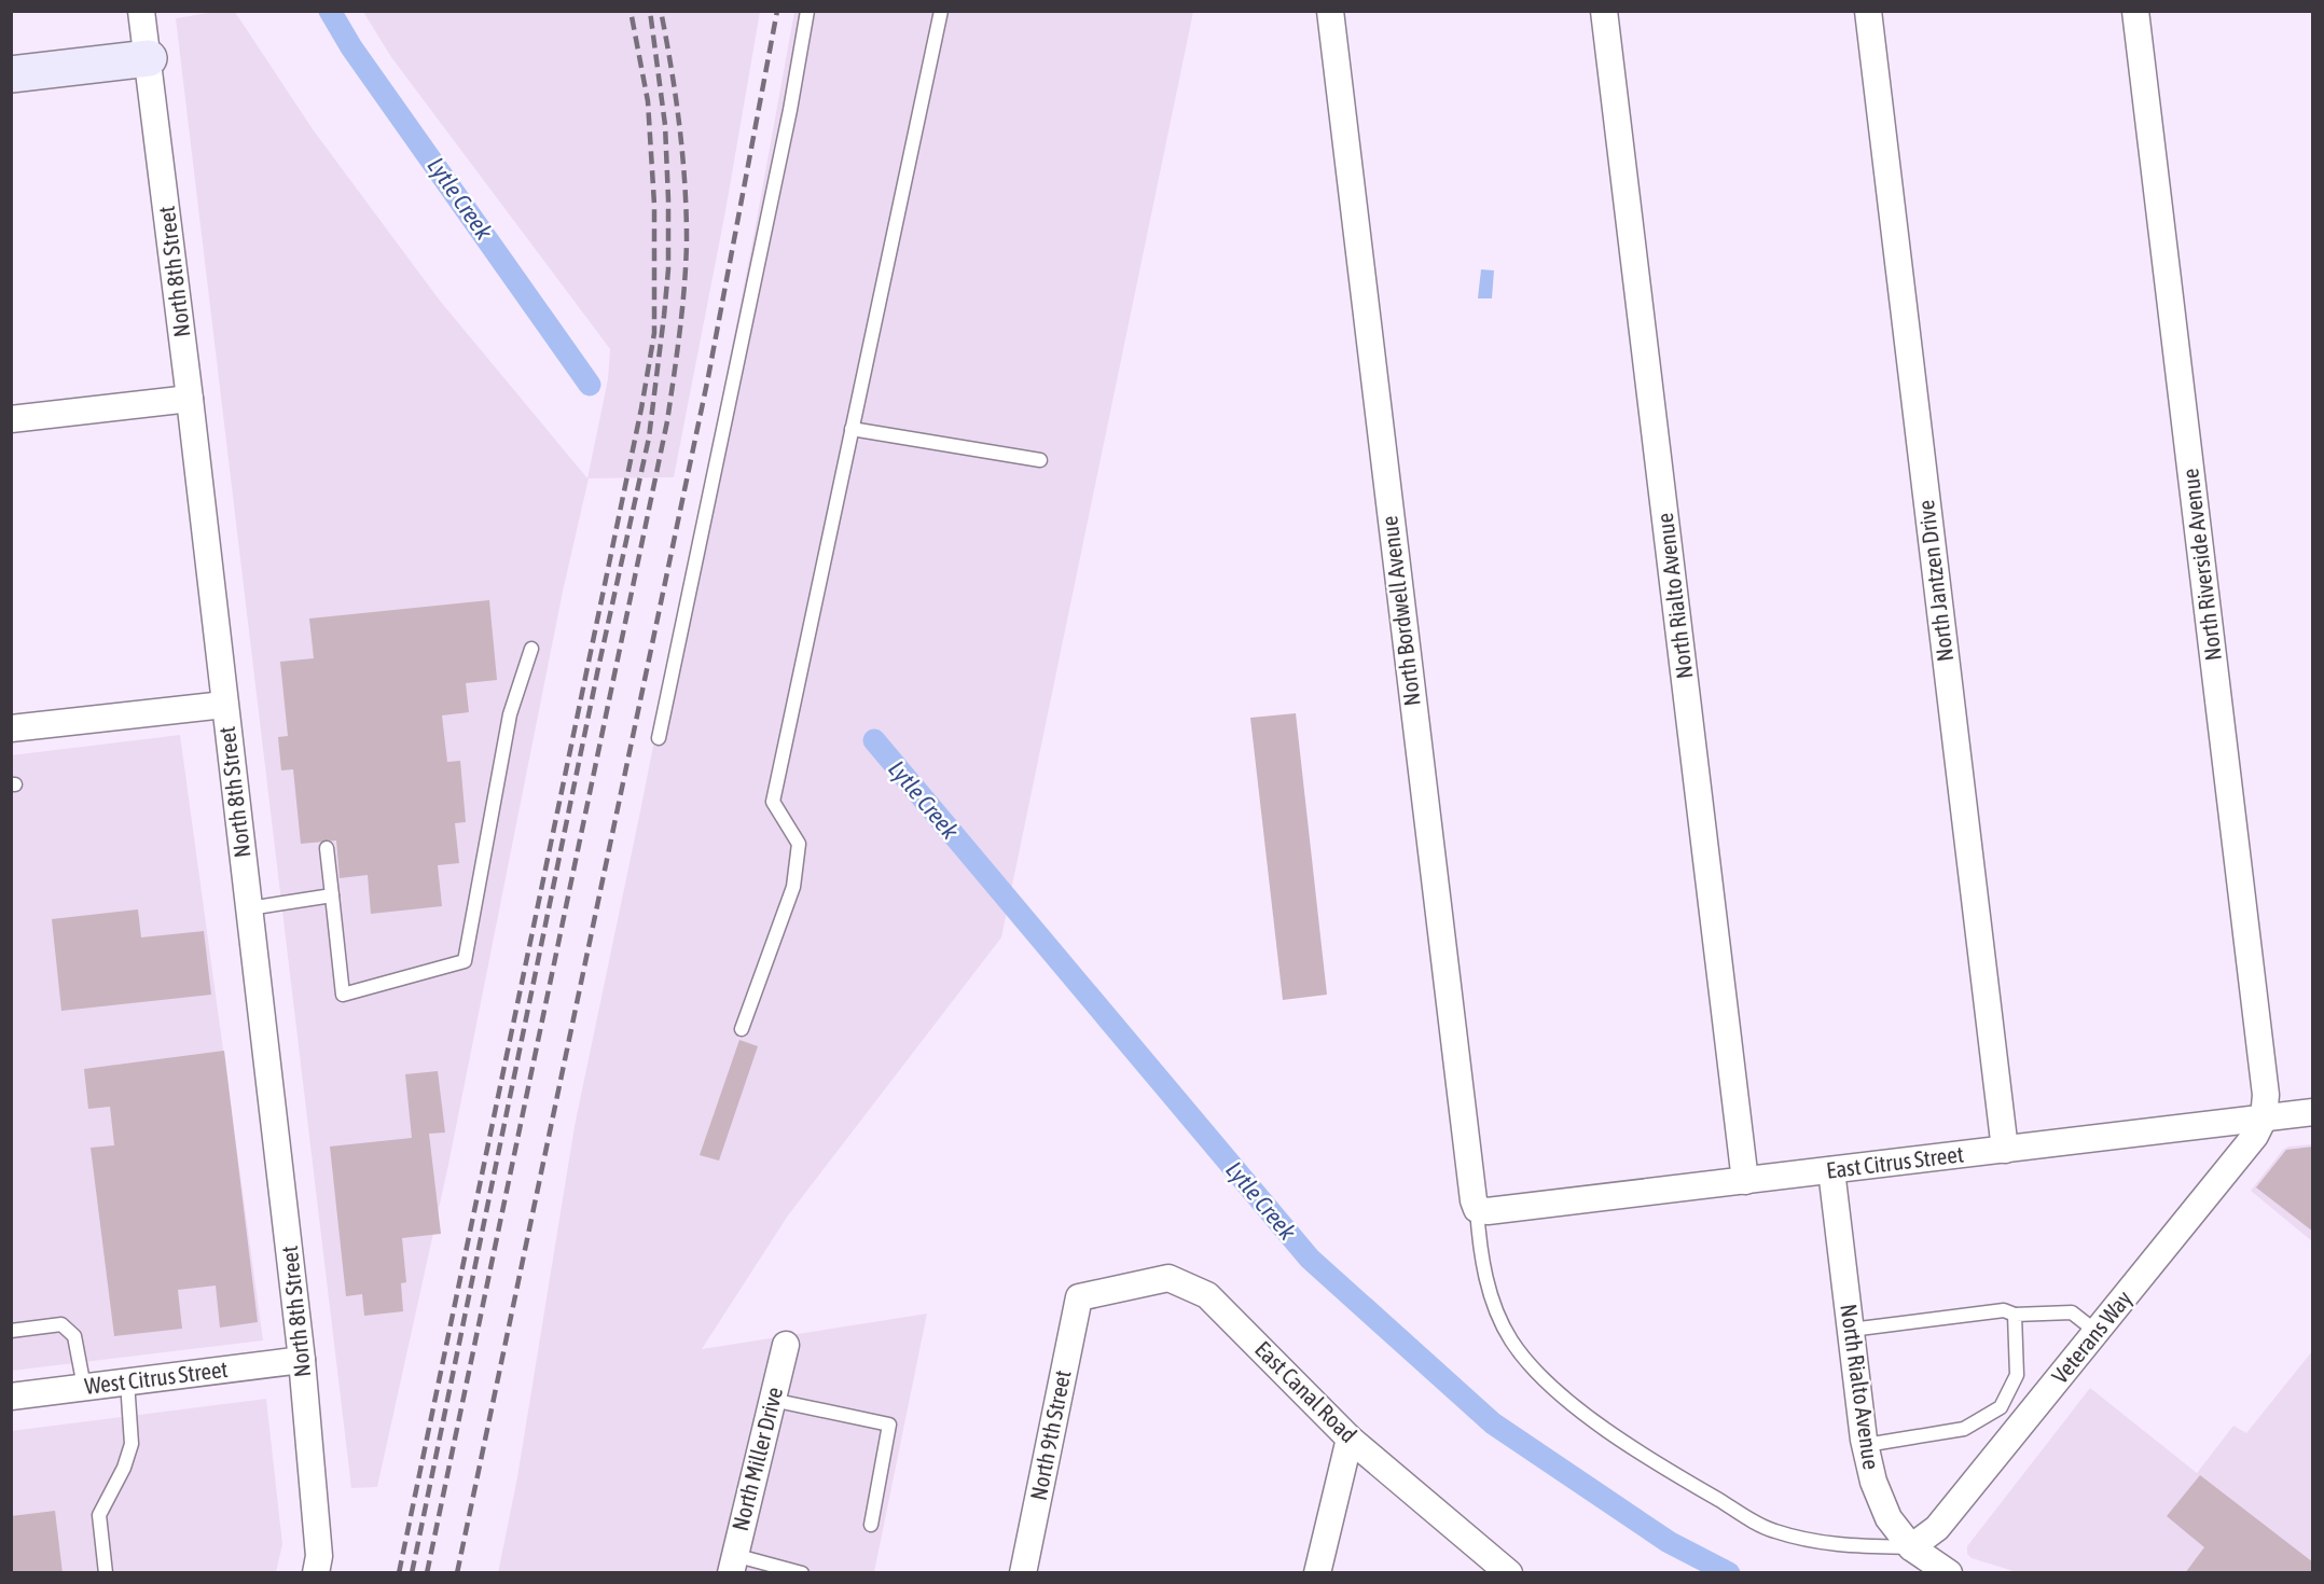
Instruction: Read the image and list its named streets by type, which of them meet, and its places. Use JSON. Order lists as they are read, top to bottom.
{
  "streets": {
    "street": [
      "North 8th Street",
      "North Riverside Avenue",
      "North Jantzen Drive",
      "North Rialto Avenue",
      "North Bordwell Avenue",
      "East Citrus Street",
      "Veterans Way",
      "West Citrus Street",
      "East Canal Road",
      "North 9th Street",
      "North Miller Drive"
    ]
  },
  "crossings": [
    ["North 8th Street", "West Citrus Street"],
    ["North Riverside Avenue", "East Citrus Street"],
    ["North Riverside Avenue", "Veterans Way"],
    ["North Jantzen Drive", "East Citrus Street"],
    ["North Rialto Avenue", "East Citrus Street"],
    ["North Rialto Avenue", "Veterans Way"],
    ["North Bordwell Avenue", "East Citrus Street"],
    ["East Citrus Street", "Veterans Way"],
    ["East Canal Road", "North 9th Street"]
  ],
  "water": ["Lytle Creek"]
}
